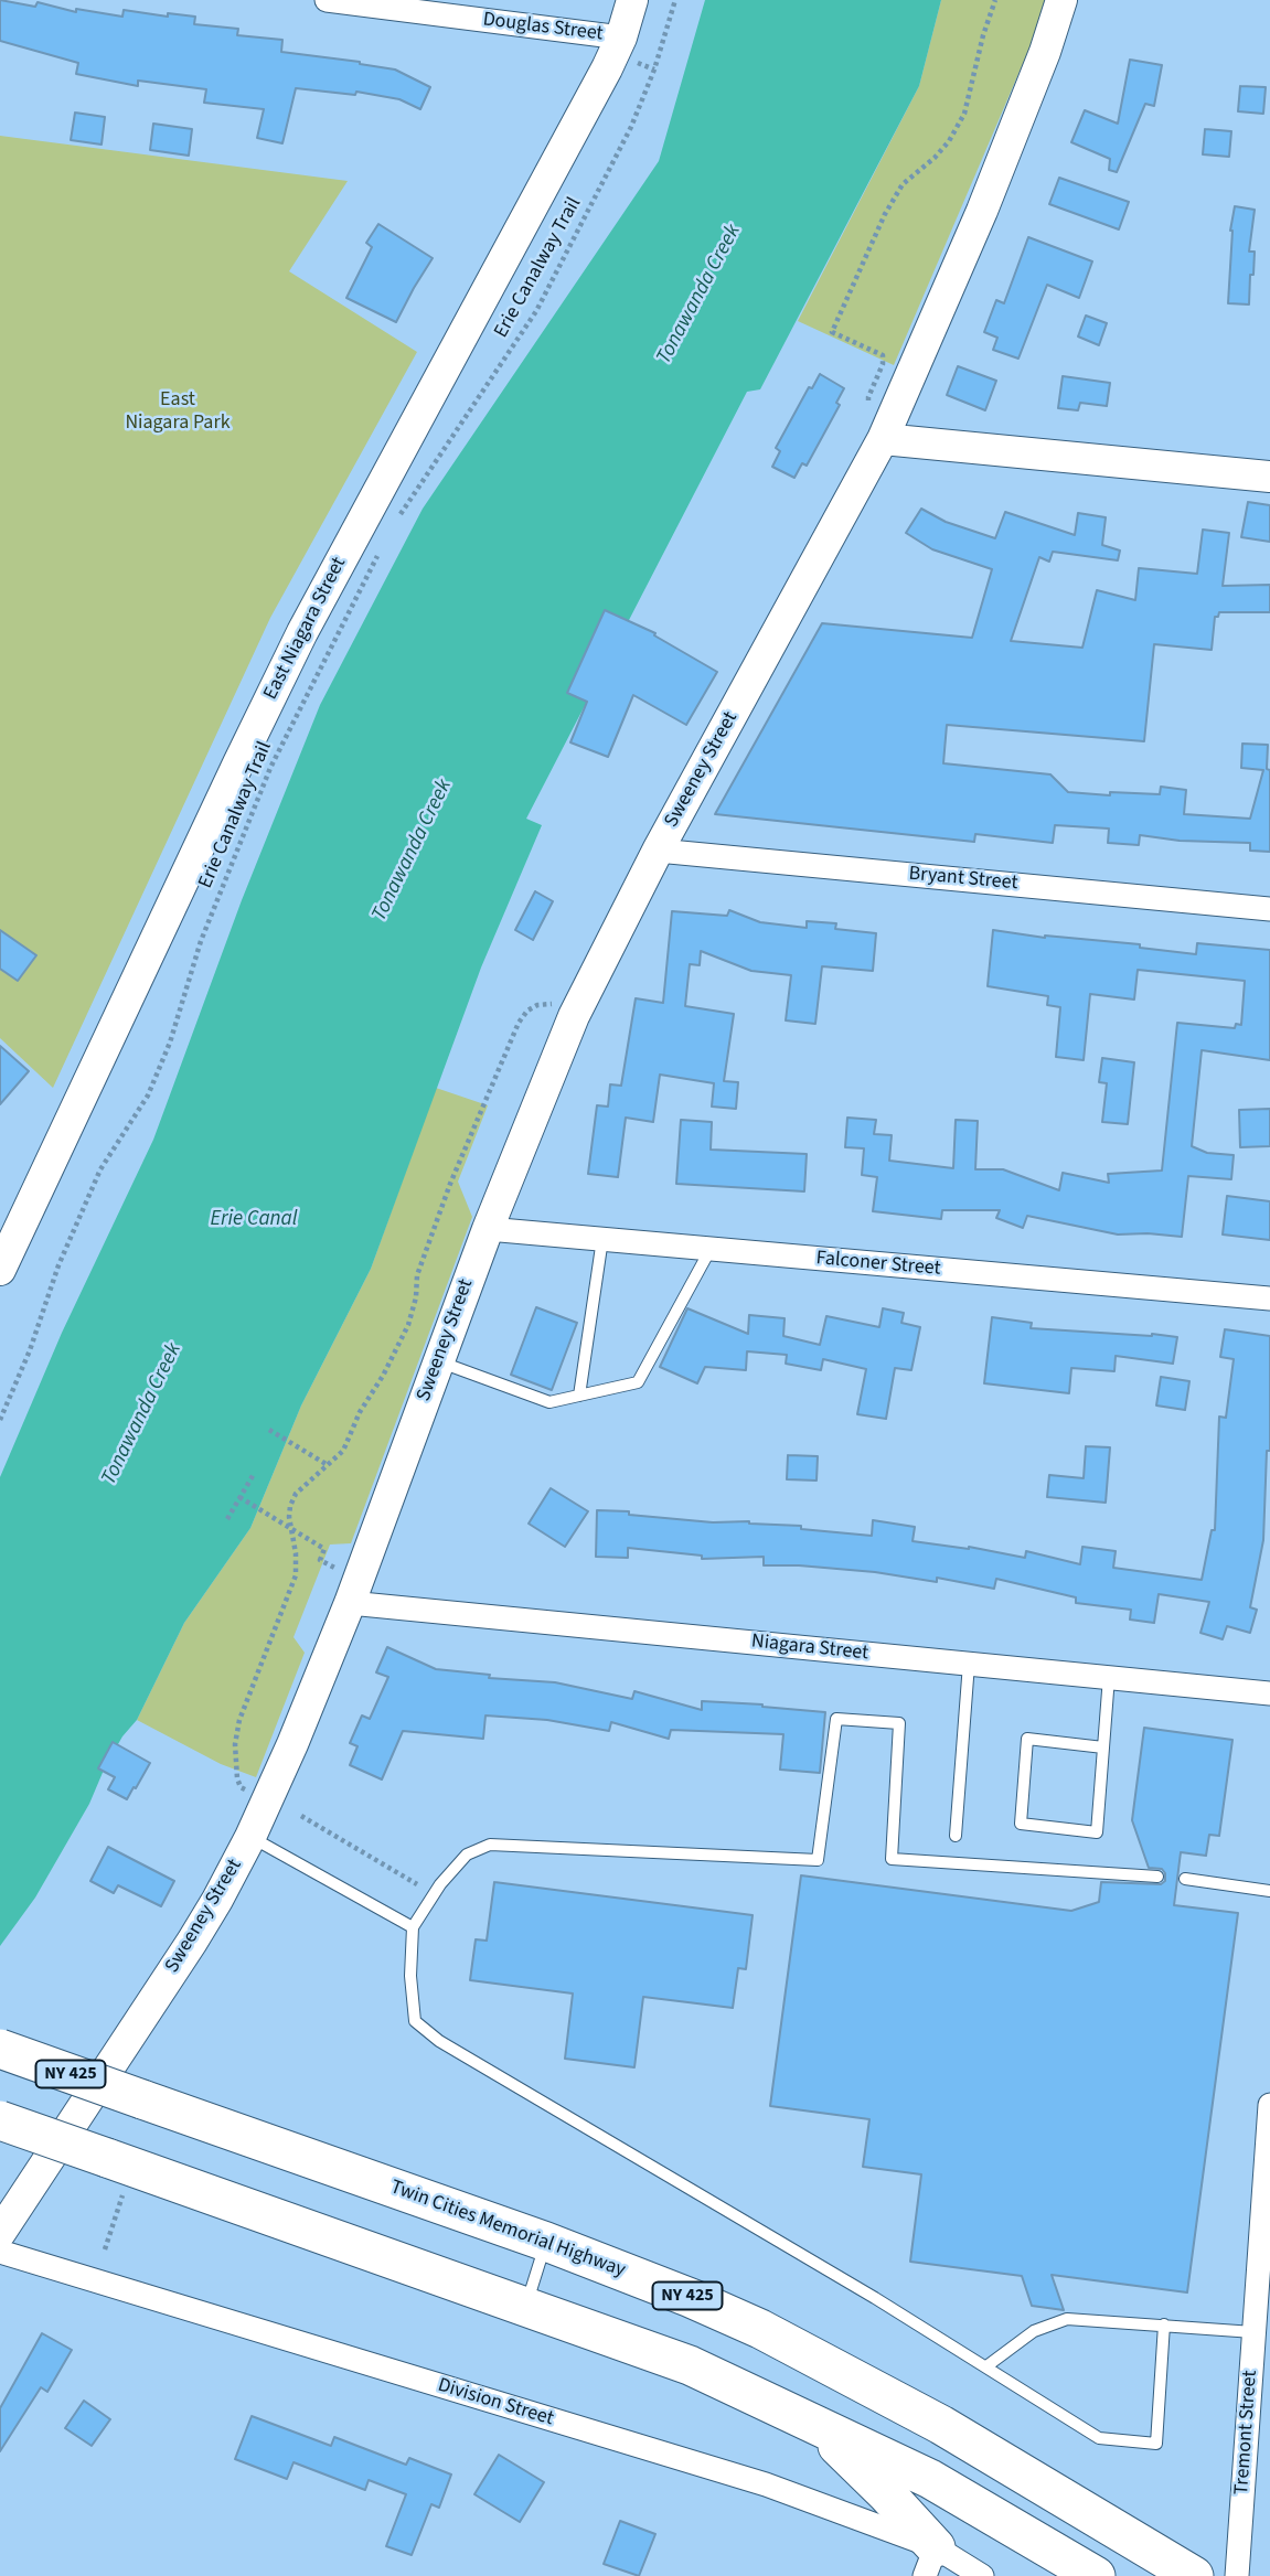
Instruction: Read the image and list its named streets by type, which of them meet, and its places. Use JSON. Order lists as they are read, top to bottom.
{
  "streets": {
    "main road": ["NY 425", "Twin Cities Memorial Highway"],
    "street": [
      "Douglas Street",
      "East Niagara Street",
      "Sweeney Street",
      "Bryant Street",
      "Falconer Street",
      "Niagara Street",
      "Division Street",
      "Tremont Street"
    ],
    "path": ["Erie Canalway Trail"]
  },
  "crossings": [
    ["Douglas Street", "East Niagara Street"],
    ["Sweeney Street", "Bryant Street"],
    ["Sweeney Street", "Falconer Street"],
    ["Sweeney Street", "Niagara Street"]
  ],
  "water": ["Tonawanda Creek", "Erie Canal"],
  "parks": ["East Niagara Park"]
}
